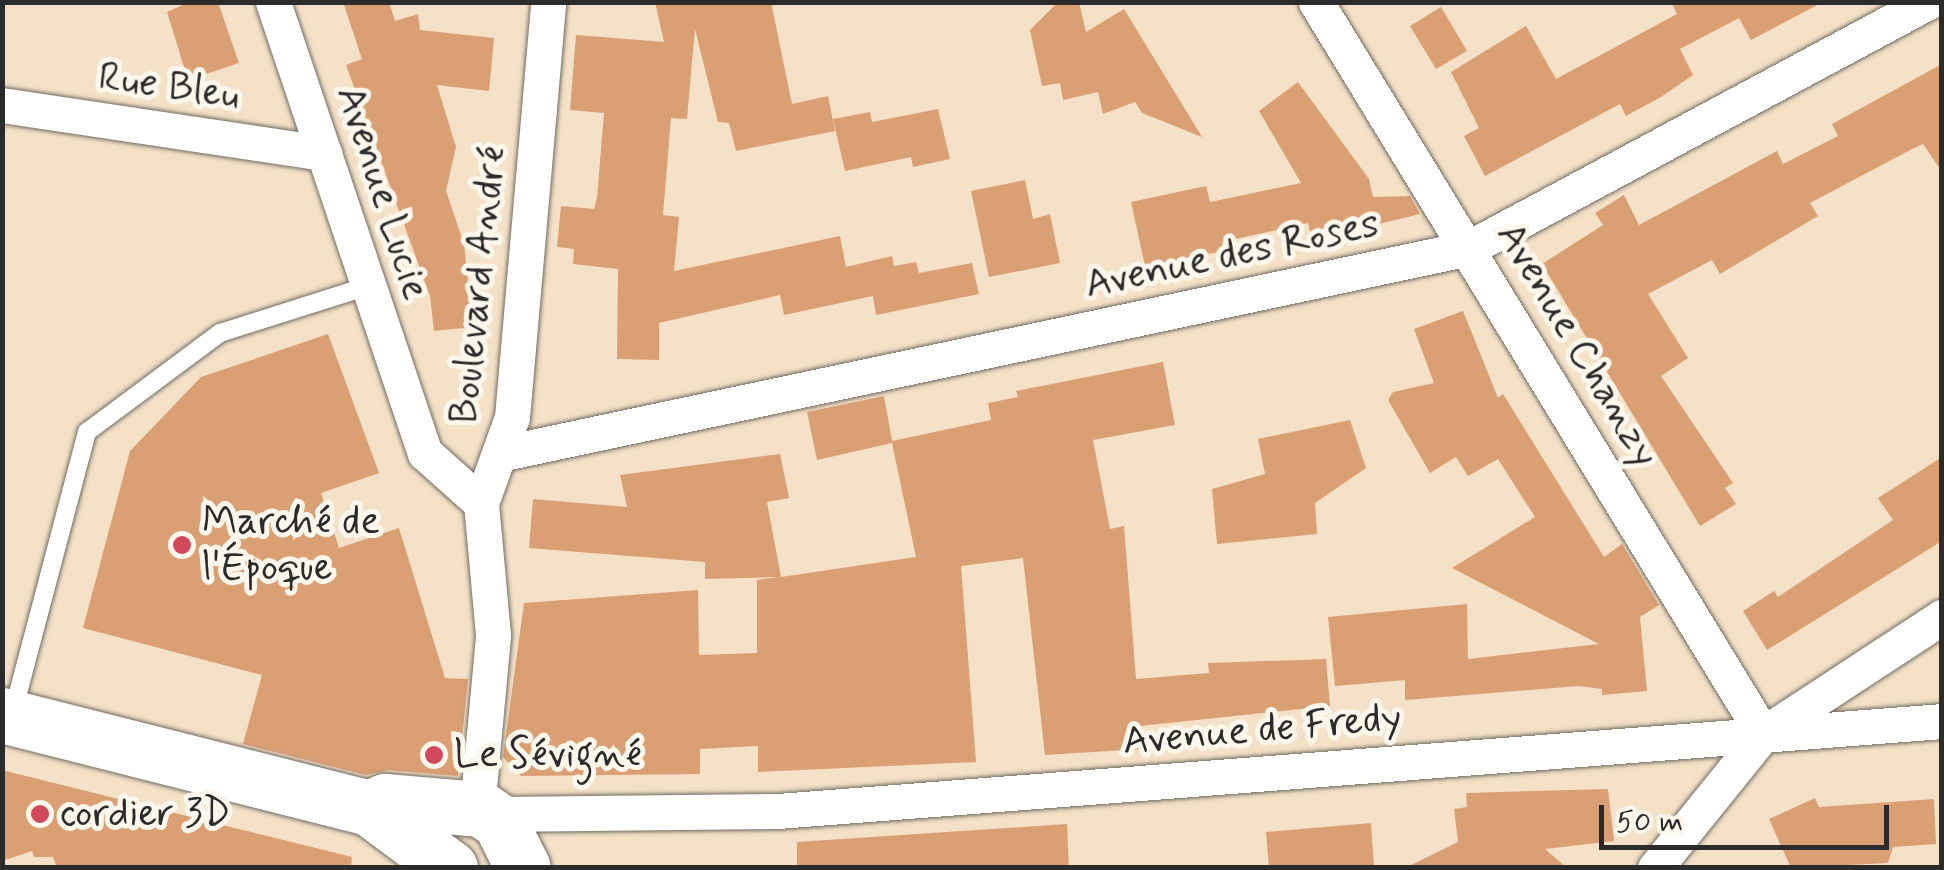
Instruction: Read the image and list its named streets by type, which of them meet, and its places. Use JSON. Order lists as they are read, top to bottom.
{
  "streets": {
    "street": [
      "Rue Bleu",
      "Avenue Lucie",
      "Avenue des Roses",
      "Boulevard André",
      "Avenue Chanzy",
      "Avenue de Fredy"
    ]
  },
  "crossings": [
    ["Rue Bleu", "Avenue Lucie"],
    ["Avenue Lucie", "Boulevard André"],
    ["Avenue des Roses", "Boulevard André"],
    ["Avenue des Roses", "Avenue Chanzy"],
    ["Boulevard André", "Avenue de Fredy"],
    ["Avenue Chanzy", "Avenue de Fredy"]
  ],
  "places": ["Marché de l'Époque", "Le Sévigné", "cordier 3D"],
  "scale_bar": "50 m"
}
